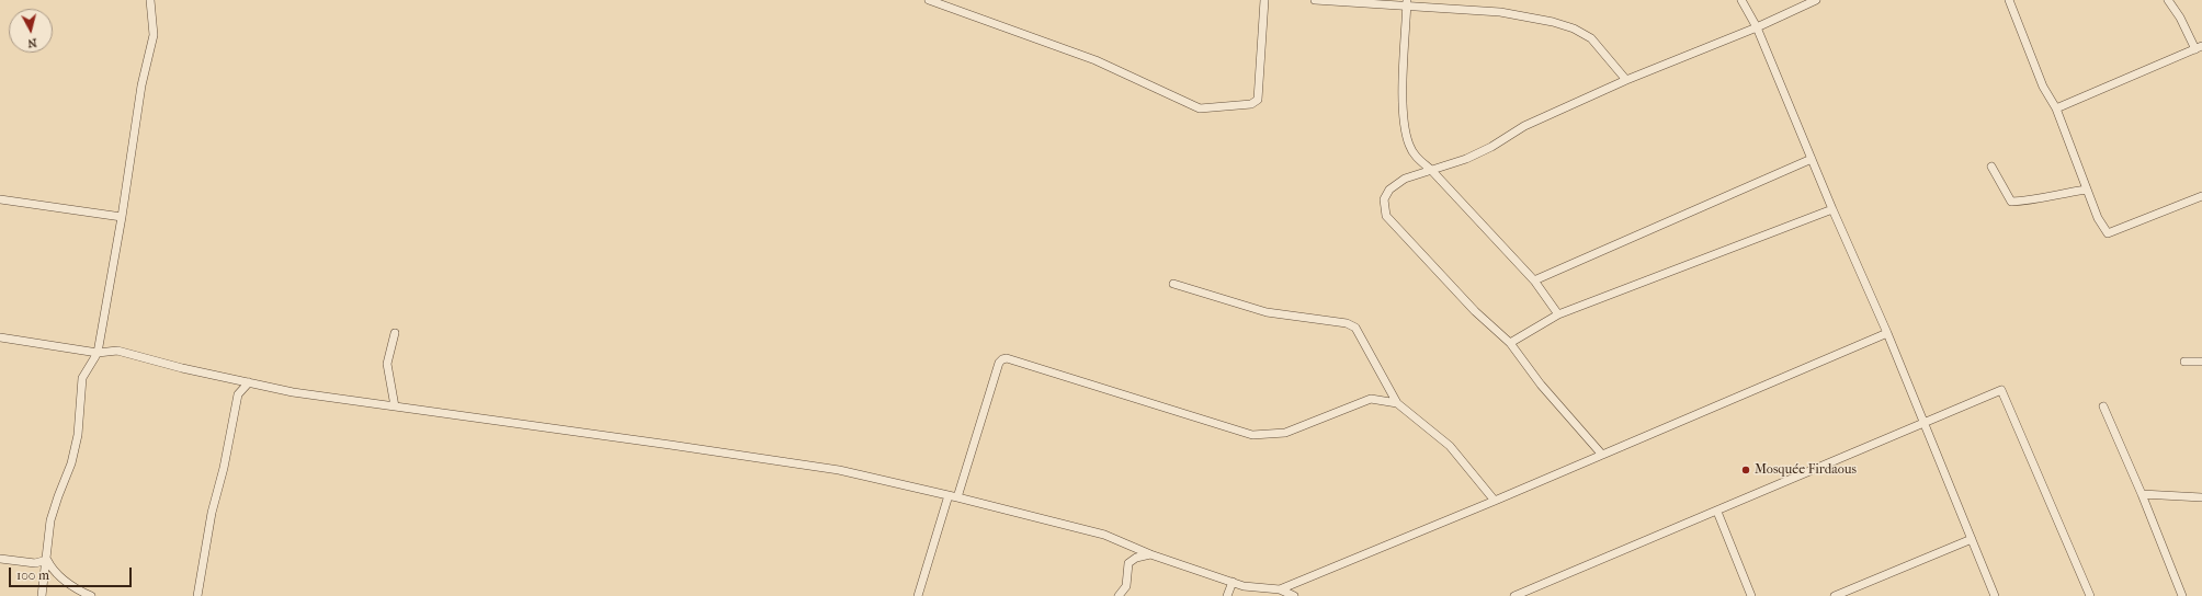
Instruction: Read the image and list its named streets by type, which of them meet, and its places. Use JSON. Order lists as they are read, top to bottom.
{
  "places": ["Mosquée Firdaous"],
  "scale_bar": "100 m",
  "north": "bottom"
}
